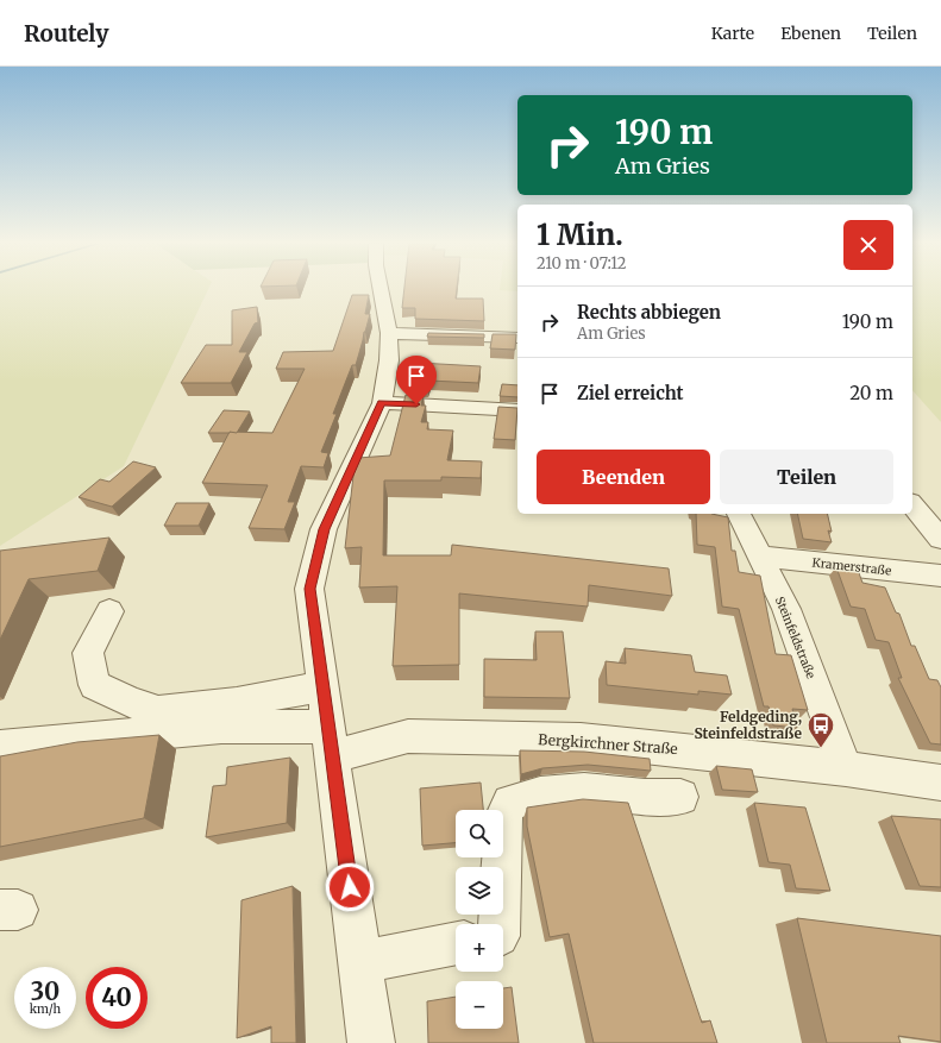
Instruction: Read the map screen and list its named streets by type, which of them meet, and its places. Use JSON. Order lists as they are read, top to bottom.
{
  "streets": {
    "street": ["Kramerstraße", "Steinfeldstraße", "Bergkirchner Straße"]
  },
  "crossings": [
    ["Kramerstraße", "Steinfeldstraße"],
    ["Steinfeldstraße", "Bergkirchner Straße"]
  ],
  "places": {
    "bus stop": ["Feldgeding, Steinfeldstraße"]
  },
  "page": {
    "header": "Routely",
    "nav": ["Karte", "Ebenen", "Teilen"],
    "turn": ["190 m", "Am Gries"],
    "heading": ["1 Min.", "210 m · 07:12"],
    "list": [
      {
        "name": "Rechts abbiegen",
        "note": "Am Gries",
        "value": "190 m"
      },
      {
        "name": "Ziel erreicht",
        "value": "20 m"
      }
    ],
    "buttons": ["Beenden", "Teilen"],
    "map_buttons": ["+", "−"],
    "speed": "30 km/h",
    "limit": "40"
  }
}
